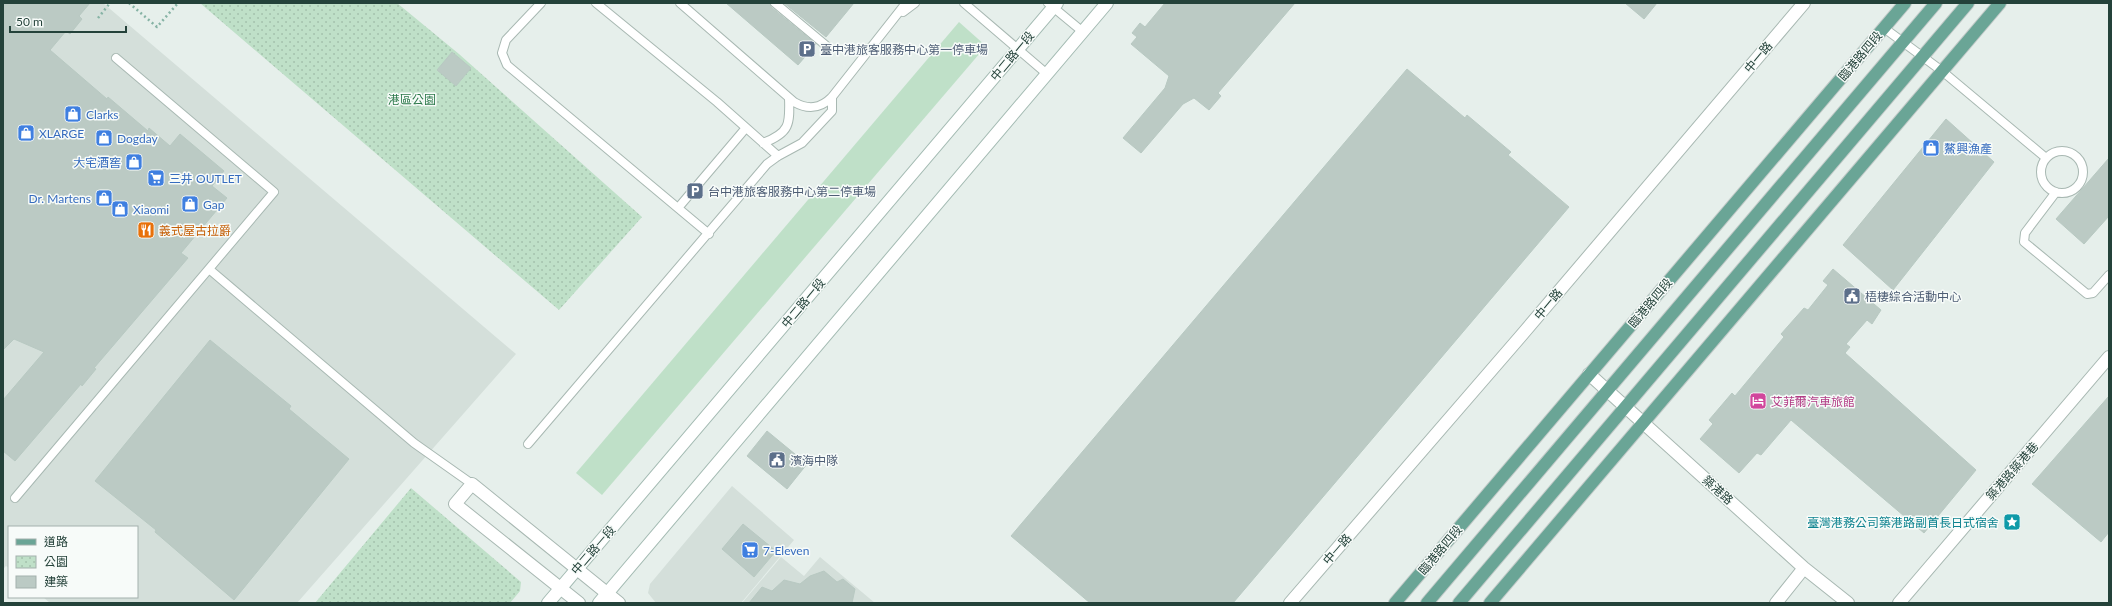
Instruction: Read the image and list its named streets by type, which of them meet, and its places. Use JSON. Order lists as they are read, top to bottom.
{
  "streets": {
    "main road": ["臨港路四段"],
    "street": [
      "中二路一段",
      "中一路",
      "築港路築港巷",
      "築港路"
    ]
  },
  "crossings": [
    ["臨港路四段", "築港路"]
  ],
  "parks": ["港區公園"],
  "places": {
    "parking": ["臺中港旅客服務中心第一停車場", "台中港旅客服務中心第二停車場"],
    "shop": [
      "Clarks",
      "XLARGE",
      "Dogday",
      "鰲興漁產",
      "大宅酒窖",
      "Dr. Martens",
      "Gap",
      "Xiaomi"
    ],
    "supermarket": ["三井 OUTLET", "7-Eleven"],
    "restaurant": ["義式屋古拉爵"],
    "public building": ["梧棲綜合活動中心", "濱海中隊"],
    "hotel": ["艾菲爾汽車旅館"],
    "place": ["臺灣港務公司築港路副首長日式宿舍"]
  },
  "legend": ["道路", "公園", "建築"],
  "scale_bar": "50 m"
}
